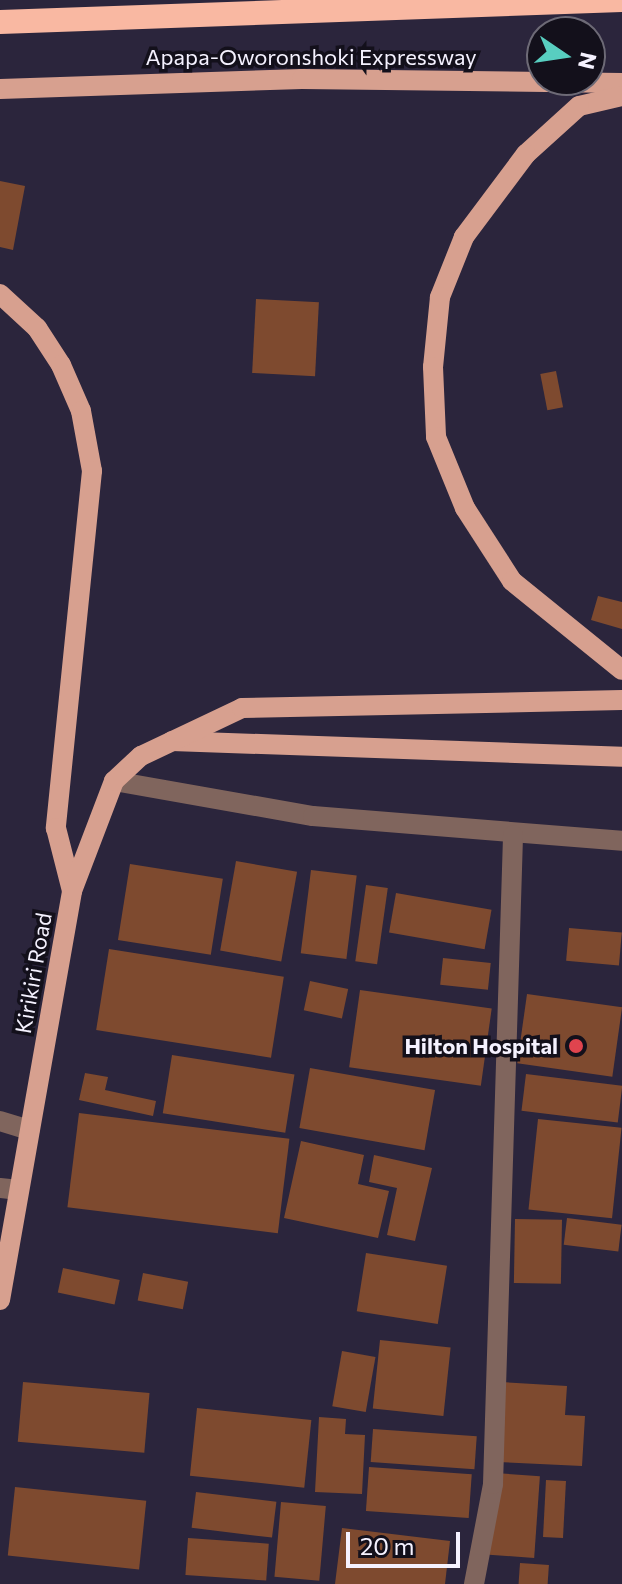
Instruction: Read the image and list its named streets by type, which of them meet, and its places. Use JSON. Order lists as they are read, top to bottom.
{
  "streets": {
    "highway": ["Apapa-Oworonshoki Expressway"],
    "main road": ["Kirikiri Road"]
  },
  "places": ["Hilton Hospital"],
  "scale_bar": "20 m",
  "north": "right"
}
